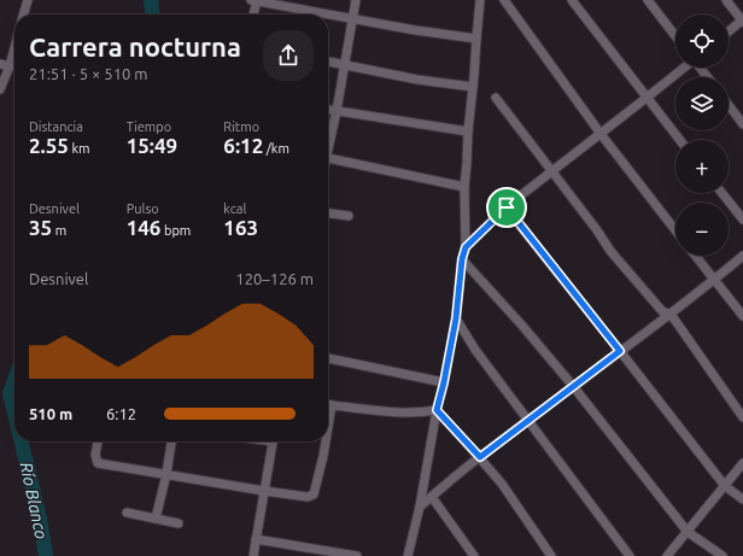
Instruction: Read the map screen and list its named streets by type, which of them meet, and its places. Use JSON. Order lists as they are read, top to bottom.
{
  "water": ["Río Blanco"],
  "page": {
    "map_buttons": ["+", "−"],
    "heading": ["Carrera nocturna", "21:51 · 5 × 510 m"],
    "stats": [
      ["Distancia", "2.55 km"],
      ["Tiempo", "15:49"],
      ["Ritmo", "6:12 /km"],
      ["Desnivel", "35 m"],
      ["Pulso", "146 bpm"],
      ["kcal", "163"]
    ],
    "chart": ["Desnivel", "120–126 m"],
    "list": [
      {
        "name": "510 m",
        "note": "6:12"
      }
    ]
  }
}
